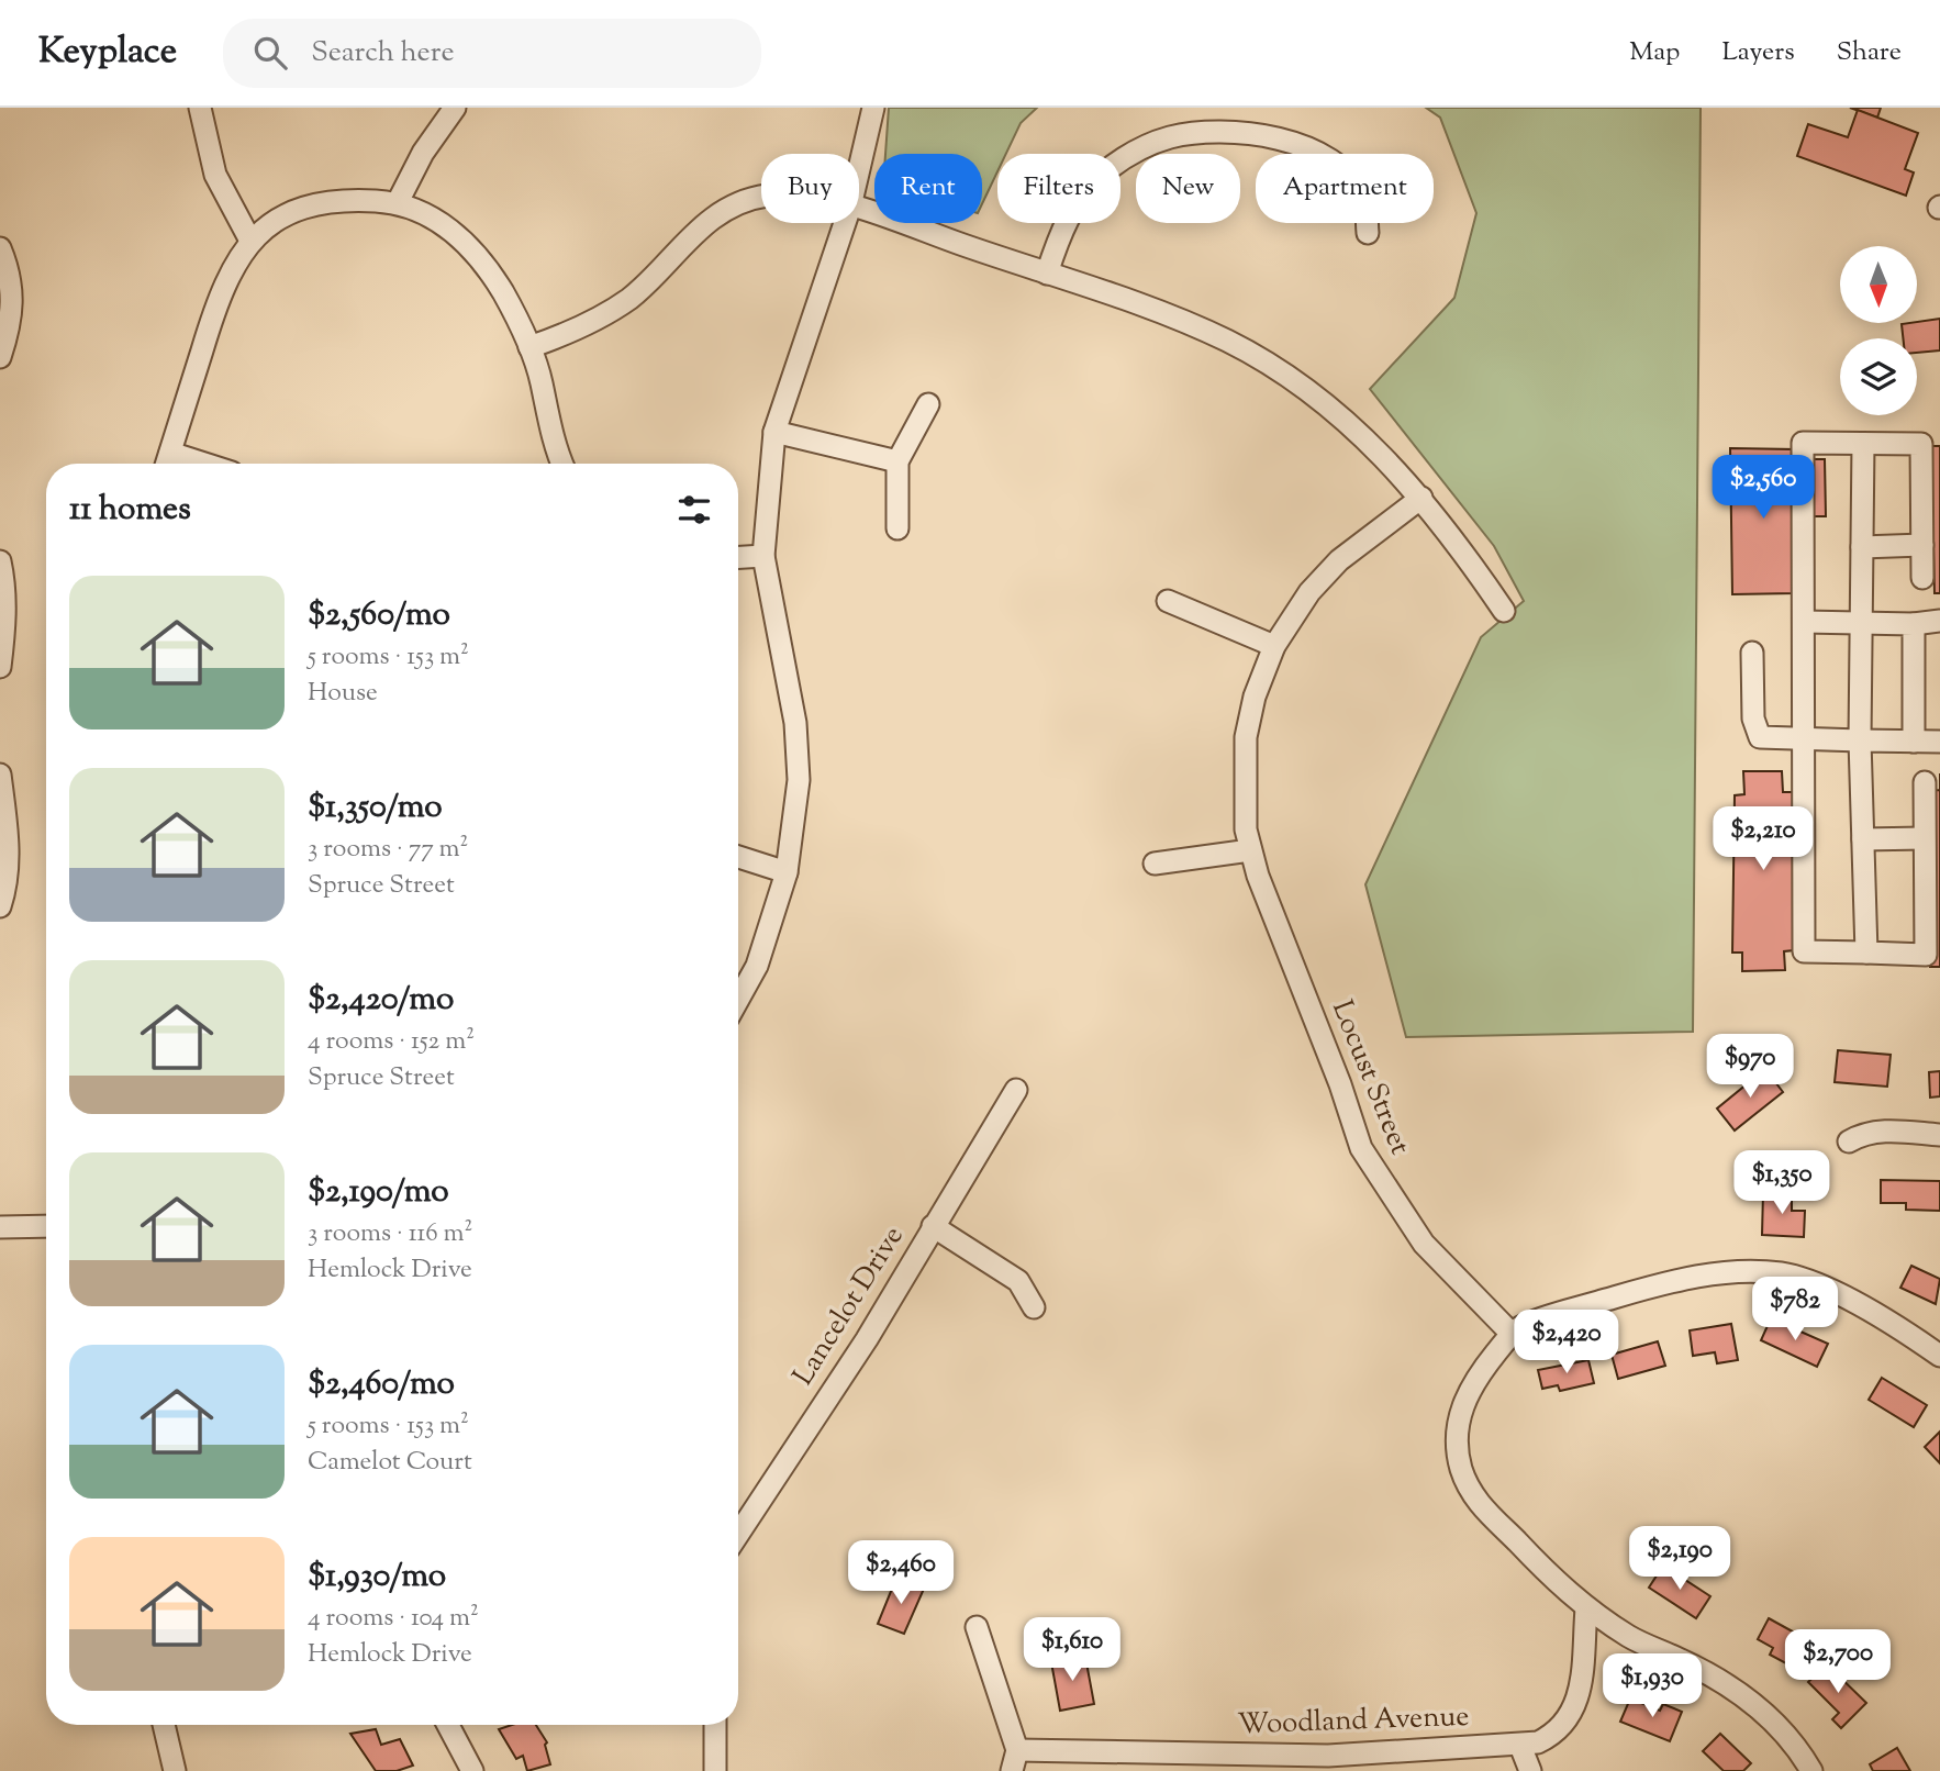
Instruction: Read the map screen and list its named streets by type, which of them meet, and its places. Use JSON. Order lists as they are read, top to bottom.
{
  "streets": {
    "street": ["Locust Street", "Lancelot Drive", "Woodland Avenue"]
  },
  "north": "bottom",
  "page": {
    "header": "Keyplace",
    "search": "Search here",
    "nav": ["Map", "Layers", "Share"],
    "chip": [
      "Buy",
      "Rent",
      "Filters",
      "New",
      "Apartment"
    ],
    "price": [
      "$2,560",
      "$2,210",
      "$970",
      "$1,350",
      "$782",
      "$2,420",
      "$2,190",
      "$2,460",
      "$1,610",
      "$2,700",
      "$1,930"
    ],
    "heading": "11 homes",
    "list": [
      {
        "name": "$2,560/mo",
        "note": "5 rooms · 153 m² · House"
      },
      {
        "name": "$1,350/mo",
        "note": "3 rooms · 77 m² · Spruce Street"
      },
      {
        "name": "$2,420/mo",
        "note": "4 rooms · 152 m² · Spruce Street"
      },
      {
        "name": "$2,190/mo",
        "note": "3 rooms · 116 m² · Hemlock Drive"
      },
      {
        "name": "$2,460/mo",
        "note": "5 rooms · 153 m² · Camelot Court"
      },
      {
        "name": "$1,930/mo",
        "note": "4 rooms · 104 m² · Hemlock Drive"
      }
    ]
  }
}
